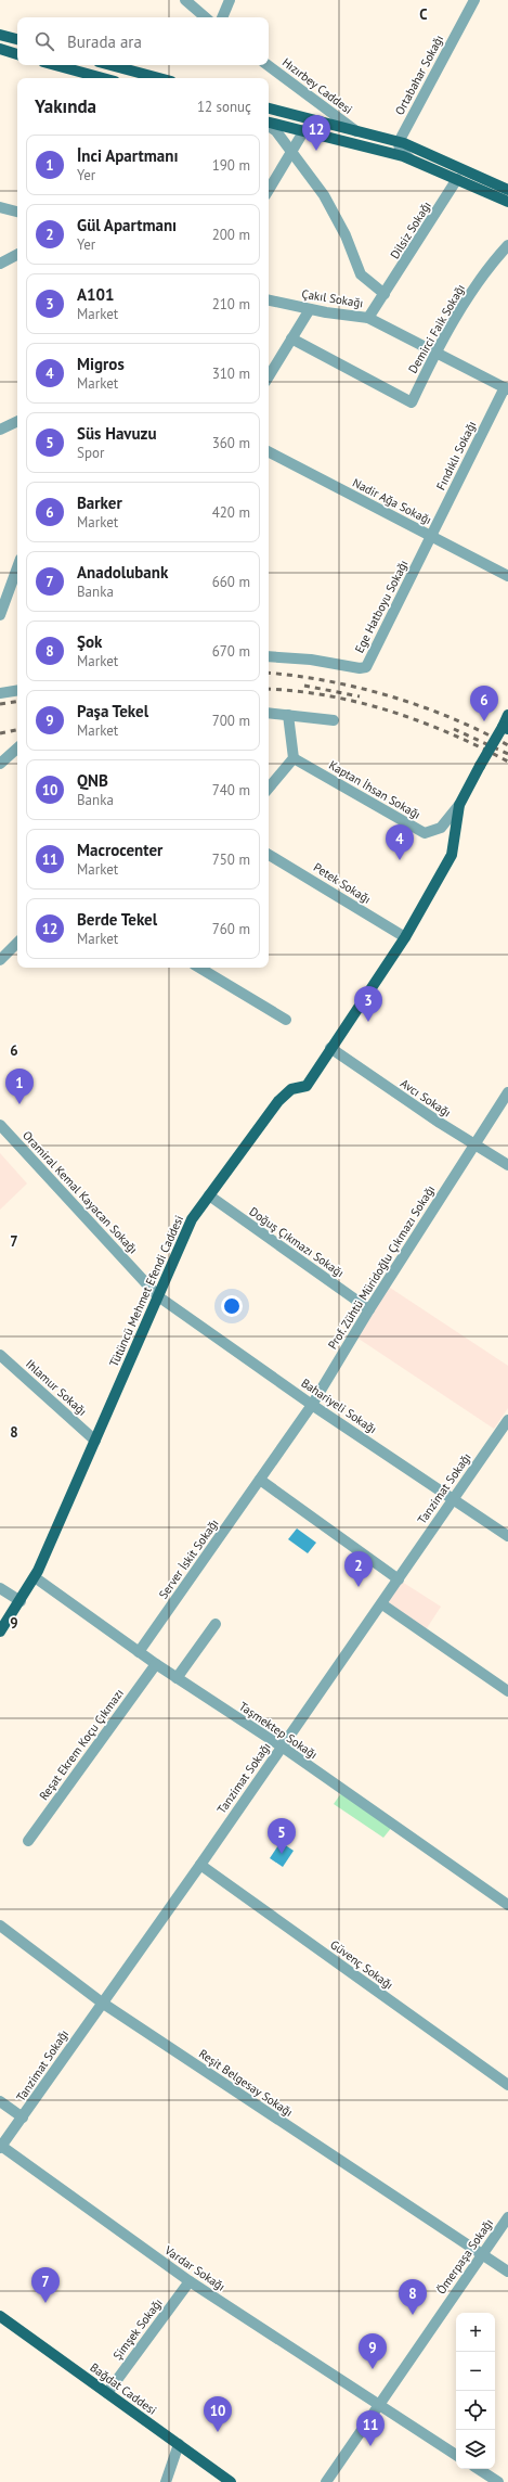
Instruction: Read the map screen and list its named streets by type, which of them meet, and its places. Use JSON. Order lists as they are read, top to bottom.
{
  "streets": {
    "main road": ["Tütüncü Mehmet Efendi Caddesi", "Bağdat Caddesi"],
    "street": [
      "Ortabahar Sokağı",
      "Hızırbey Caddesi",
      "Dilsiz Sokağı",
      "Çakıl Sokağı",
      "Demirci Faik Sokağı",
      "Fındıklı Sokağı",
      "Nadir Ağa Sokağı",
      "Ege Hatboyu Sokağı",
      "Kaptan İhsan Sokağı",
      "Petek Sokağı",
      "Avcı Sokağı",
      "Oramiral Kemal Kayacan Sokağı",
      "Doğuş Çıkmazı Sokağı",
      "Prof. Zühtü Müridoğlu Çıkmazı Sokağı",
      "Ihlamur Sokağı",
      "Bahariyeli Sokağı",
      "Tanzimat Sokağı",
      "Server İskit Sokağı",
      "Taşmektep Sokağı",
      "Reşat Ekrem Koçu Çıkmazı",
      "Güvenç Sokağı",
      "Reşit Belgesay Sokağı",
      "Ömerpaşa Sokağı",
      "Vardar Sokağı",
      "Şimşek Sokağı"
    ]
  },
  "crossings": [
    ["Dilsiz Sokağı", "Çakıl Sokağı"],
    ["Çakıl Sokağı", "Demirci Faik Sokağı"],
    ["Çakıl Sokağı", "Fındıklı Sokağı"],
    ["Fındıklı Sokağı", "Nadir Ağa Sokağı"],
    ["Fındıklı Sokağı", "Ege Hatboyu Sokağı"],
    ["Nadir Ağa Sokağı", "Ege Hatboyu Sokağı"],
    ["Kaptan İhsan Sokağı", "Tütüncü Mehmet Efendi Caddesi"],
    ["Petek Sokağı", "Tütüncü Mehmet Efendi Caddesi"],
    ["Avcı Sokağı", "Prof. Zühtü Müridoğlu Çıkmazı Sokağı"],
    ["Avcı Sokağı", "Tütüncü Mehmet Efendi Caddesi"],
    ["Oramiral Kemal Kayacan Sokağı", "Tütüncü Mehmet Efendi Caddesi"],
    ["Oramiral Kemal Kayacan Sokağı", "Bahariyeli Sokağı"],
    ["Doğuş Çıkmazı Sokağı", "Prof. Zühtü Müridoğlu Çıkmazı Sokağı"],
    ["Doğuş Çıkmazı Sokağı", "Tütüncü Mehmet Efendi Caddesi"],
    ["Prof. Zühtü Müridoğlu Çıkmazı Sokağı", "Bahariyeli Sokağı"],
    ["Prof. Zühtü Müridoğlu Çıkmazı Sokağı", "Server İskit Sokağı"],
    ["Tütüncü Mehmet Efendi Caddesi", "Ihlamur Sokağı"],
    ["Tütüncü Mehmet Efendi Caddesi", "Bahariyeli Sokağı"],
    ["Tütüncü Mehmet Efendi Caddesi", "Taşmektep Sokağı"],
    ["Bahariyeli Sokağı", "Tanzimat Sokağı"],
    ["Bahariyeli Sokağı", "Server İskit Sokağı"],
    ["Tanzimat Sokağı", "Taşmektep Sokağı"],
    ["Tanzimat Sokağı", "Güvenç Sokağı"],
    ["Tanzimat Sokağı", "Reşit Belgesay Sokağı"],
    ["Tanzimat Sokağı", "Vardar Sokağı"],
    ["Server İskit Sokağı", "Taşmektep Sokağı"],
    ["Taşmektep Sokağı", "Reşat Ekrem Koçu Çıkmazı"],
    ["Reşit Belgesay Sokağı", "Ömerpaşa Sokağı"],
    ["Ömerpaşa Sokağı", "Vardar Sokağı"],
    ["Vardar Sokağı", "Şimşek Sokağı"],
    ["Şimşek Sokağı", "Bağdat Caddesi"]
  ],
  "page": {
    "search": "Burada ara",
    "heading": ["Yakında", "12 sonuç"],
    "pins": [
      "12",
      "6",
      "4",
      "3",
      "1",
      "2",
      "5",
      "7",
      "8",
      "9",
      "10",
      "11"
    ],
    "list": [
      {
        "mark": "1",
        "name": "İnci Apartmanı",
        "note": "Yer",
        "value": "190 m"
      },
      {
        "mark": "2",
        "name": "Gül Apartmanı",
        "note": "Yer",
        "value": "200 m"
      },
      {
        "mark": "3",
        "name": "A101",
        "note": "Market",
        "value": "210 m"
      },
      {
        "mark": "4",
        "name": "Migros",
        "note": "Market",
        "value": "310 m"
      },
      {
        "mark": "5",
        "name": "Süs Havuzu",
        "note": "Spor",
        "value": "360 m"
      },
      {
        "mark": "6",
        "name": "Barker",
        "note": "Market",
        "value": "420 m"
      },
      {
        "mark": "7",
        "name": "Anadolubank",
        "note": "Banka",
        "value": "660 m"
      },
      {
        "mark": "8",
        "name": "Şok",
        "note": "Market",
        "value": "670 m"
      },
      {
        "mark": "9",
        "name": "Paşa Tekel",
        "note": "Market",
        "value": "700 m"
      },
      {
        "mark": "10",
        "name": "QNB",
        "note": "Banka",
        "value": "740 m"
      },
      {
        "mark": "11",
        "name": "Macrocenter",
        "note": "Market",
        "value": "750 m"
      },
      {
        "mark": "12",
        "name": "Berde Tekel",
        "note": "Market",
        "value": "760 m"
      }
    ],
    "map_buttons": ["+", "−"]
  },
  "grid": {
    "columns": ["C"],
    "rows": [
      "6",
      "7",
      "8",
      "9"
    ]
  }
}
